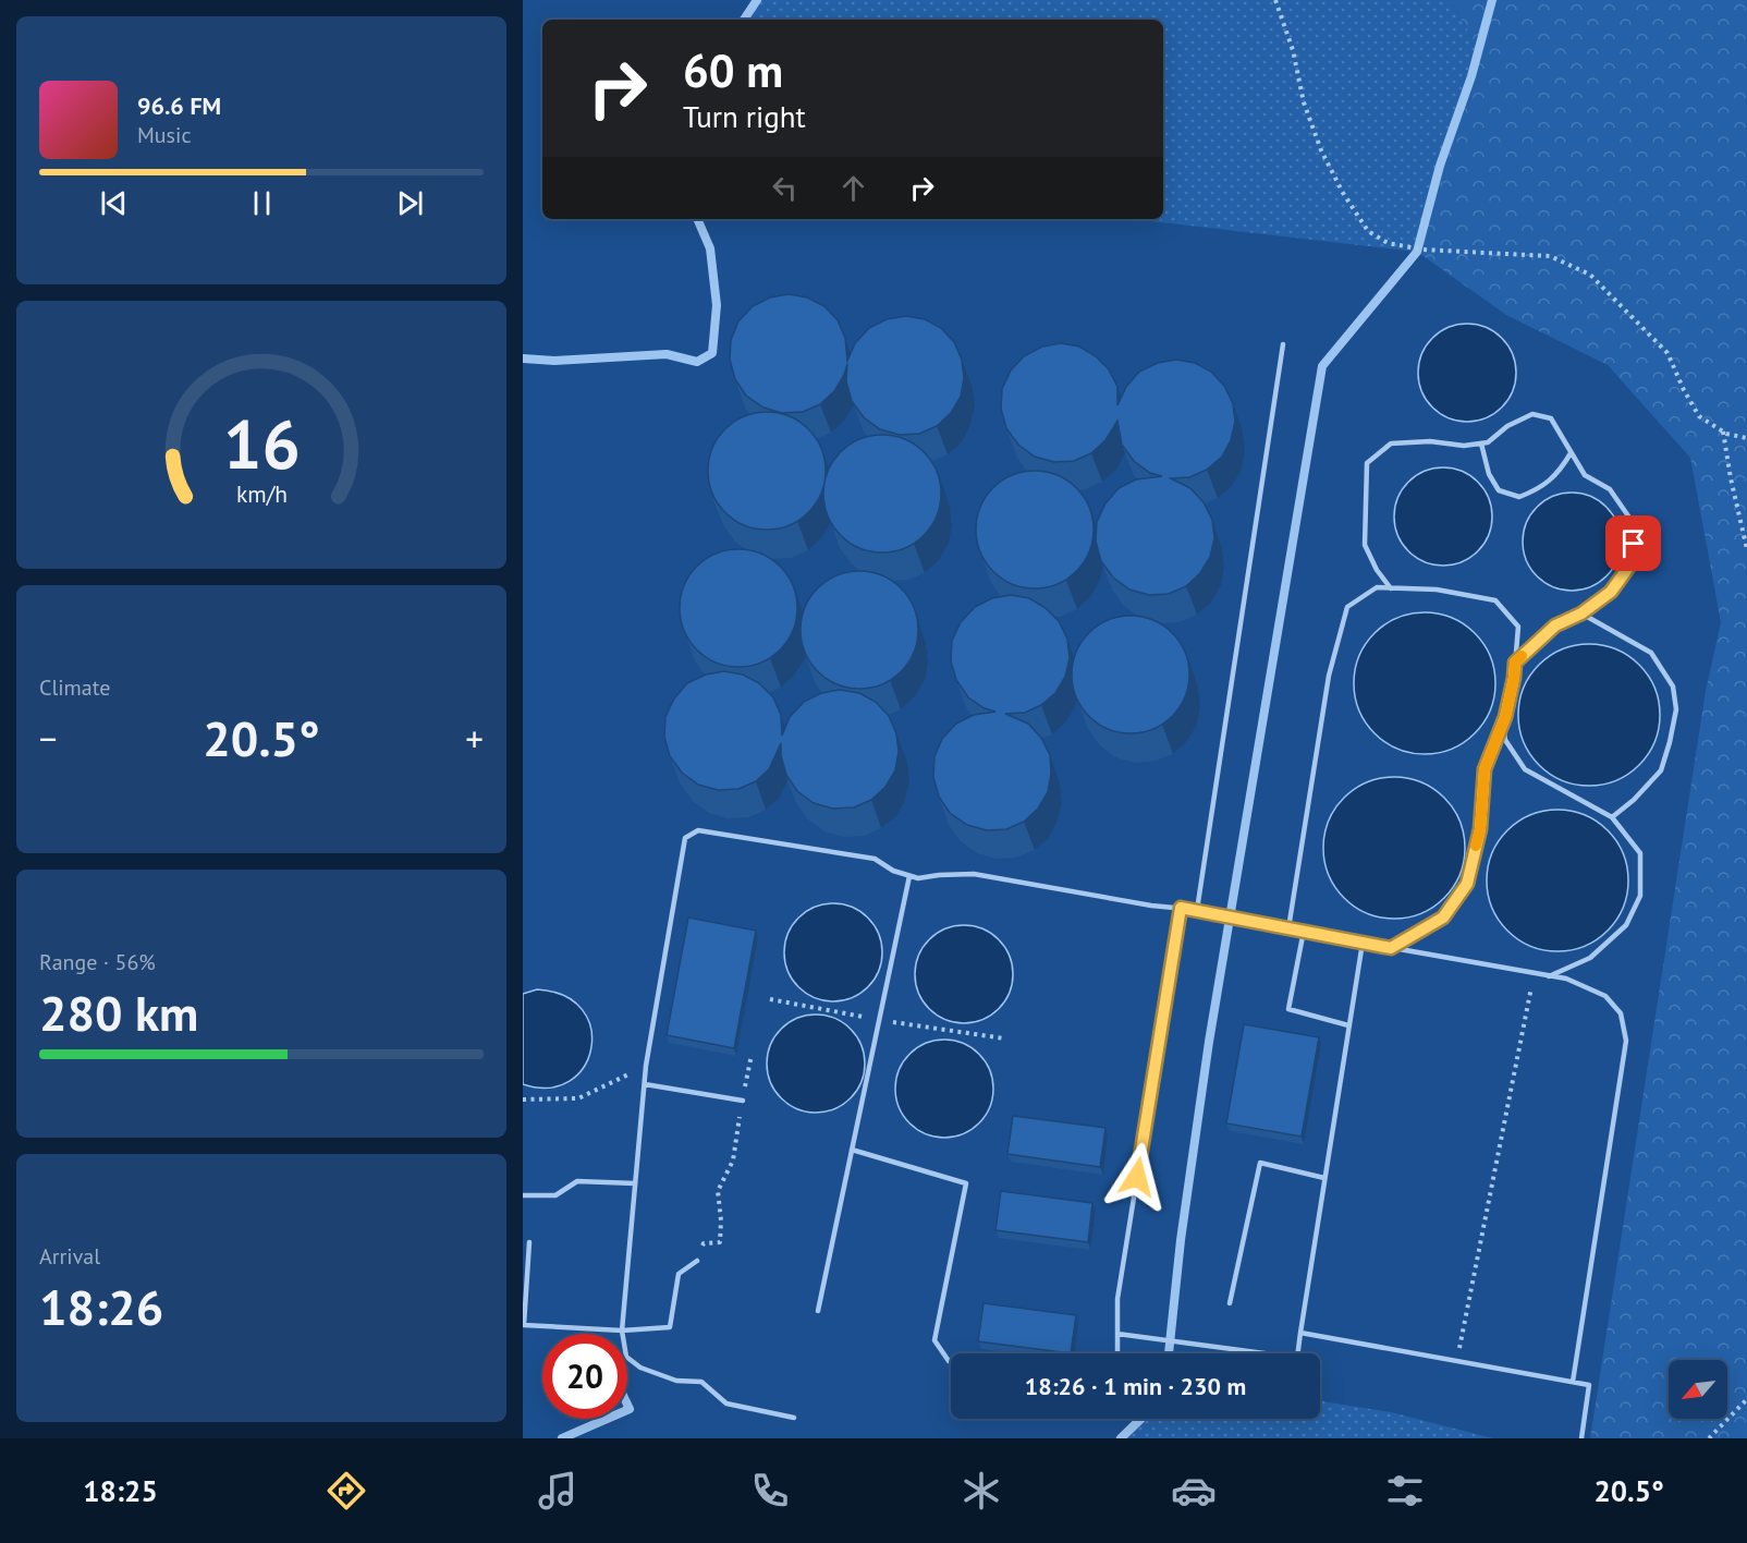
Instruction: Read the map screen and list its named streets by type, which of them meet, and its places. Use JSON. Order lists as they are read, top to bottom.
{
  "north": "bottom left",
  "page": {
    "turn": ["60 m", "Turn right"],
    "song": ["96.6 FM", "Music"],
    "tile": [
      "Climate",
      ["Range · 56%", "280 km"],
      ["Arrival", "18:26"]
    ],
    "heat": ["−", "20.5°", "+"],
    "limit": "20",
    "trip": "18:26 · 1 min · 230 m",
    "tabs": ["18:25", "20.5°"],
    "gauge": ["16", "km/h"]
  }
}
